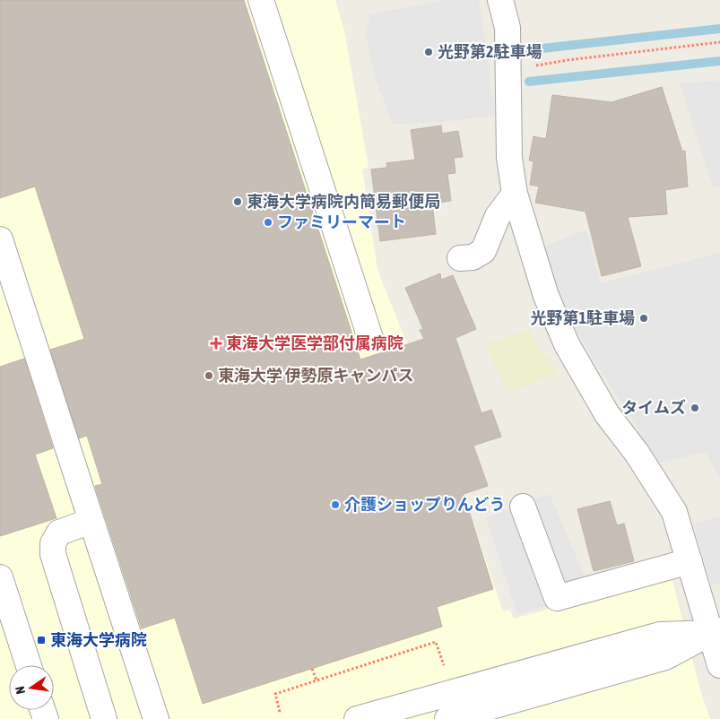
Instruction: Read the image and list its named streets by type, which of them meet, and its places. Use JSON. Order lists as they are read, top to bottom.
{
  "places": {
    "other": [
      "光野第2駐車場",
      "東海大学病院内簡易郵便局",
      "ファミリーマート",
      "光野第1駐車場",
      "東海大学 伊勢原キャンパス",
      "タイムズ",
      "介護ショップりんどう"
    ],
    "health": ["東海大学医学部付属病院"],
    "transit": ["東海大学病院"]
  },
  "north": "left"
}
